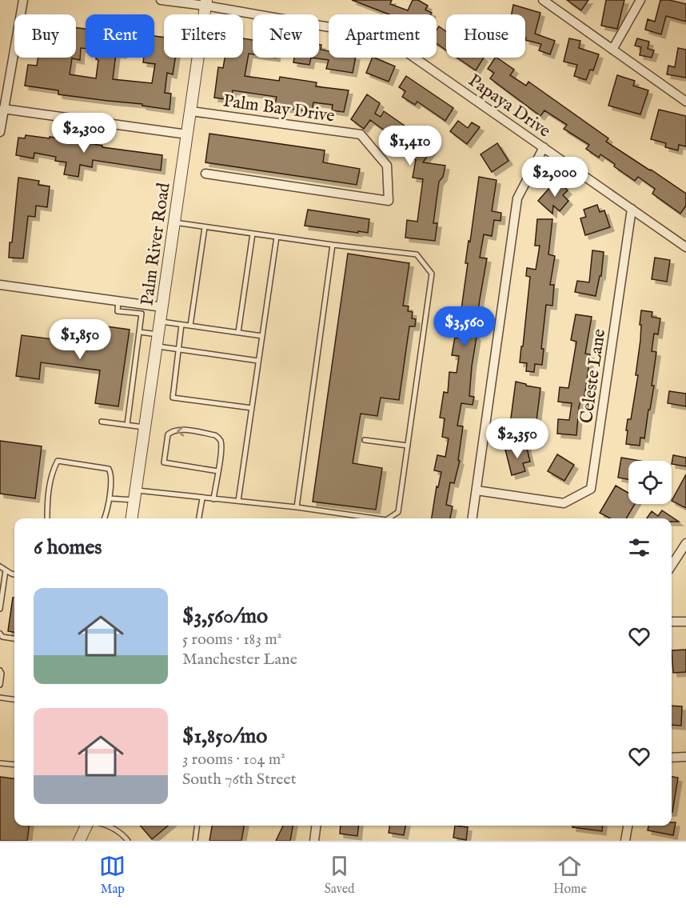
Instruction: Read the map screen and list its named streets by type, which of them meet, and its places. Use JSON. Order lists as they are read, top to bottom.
{
  "streets": {
    "street": [
      "Papaya Drive",
      "Palm Bay Drive",
      "Palm River Road",
      "Celeste Lane"
    ]
  },
  "crossings": [
    ["Papaya Drive", "Palm River Road"],
    ["Papaya Drive", "Celeste Lane"],
    ["Palm Bay Drive", "Palm River Road"]
  ],
  "page": {
    "chip": [
      "Buy",
      "Rent",
      "Filters",
      "New",
      "Apartment",
      "House"
    ],
    "price": [
      "$2,300",
      "$1,410",
      "$2,000",
      "$3,560",
      "$1,850",
      "$2,350"
    ],
    "heading": "6 homes",
    "list": [
      {
        "name": "$3,560/mo",
        "note": "5 rooms · 183 m² · Manchester Lane"
      },
      {
        "name": "$1,850/mo",
        "note": "3 rooms · 104 m² · South 76th Street"
      }
    ],
    "tabs": ["Map", "Saved", "Home"]
  }
}
